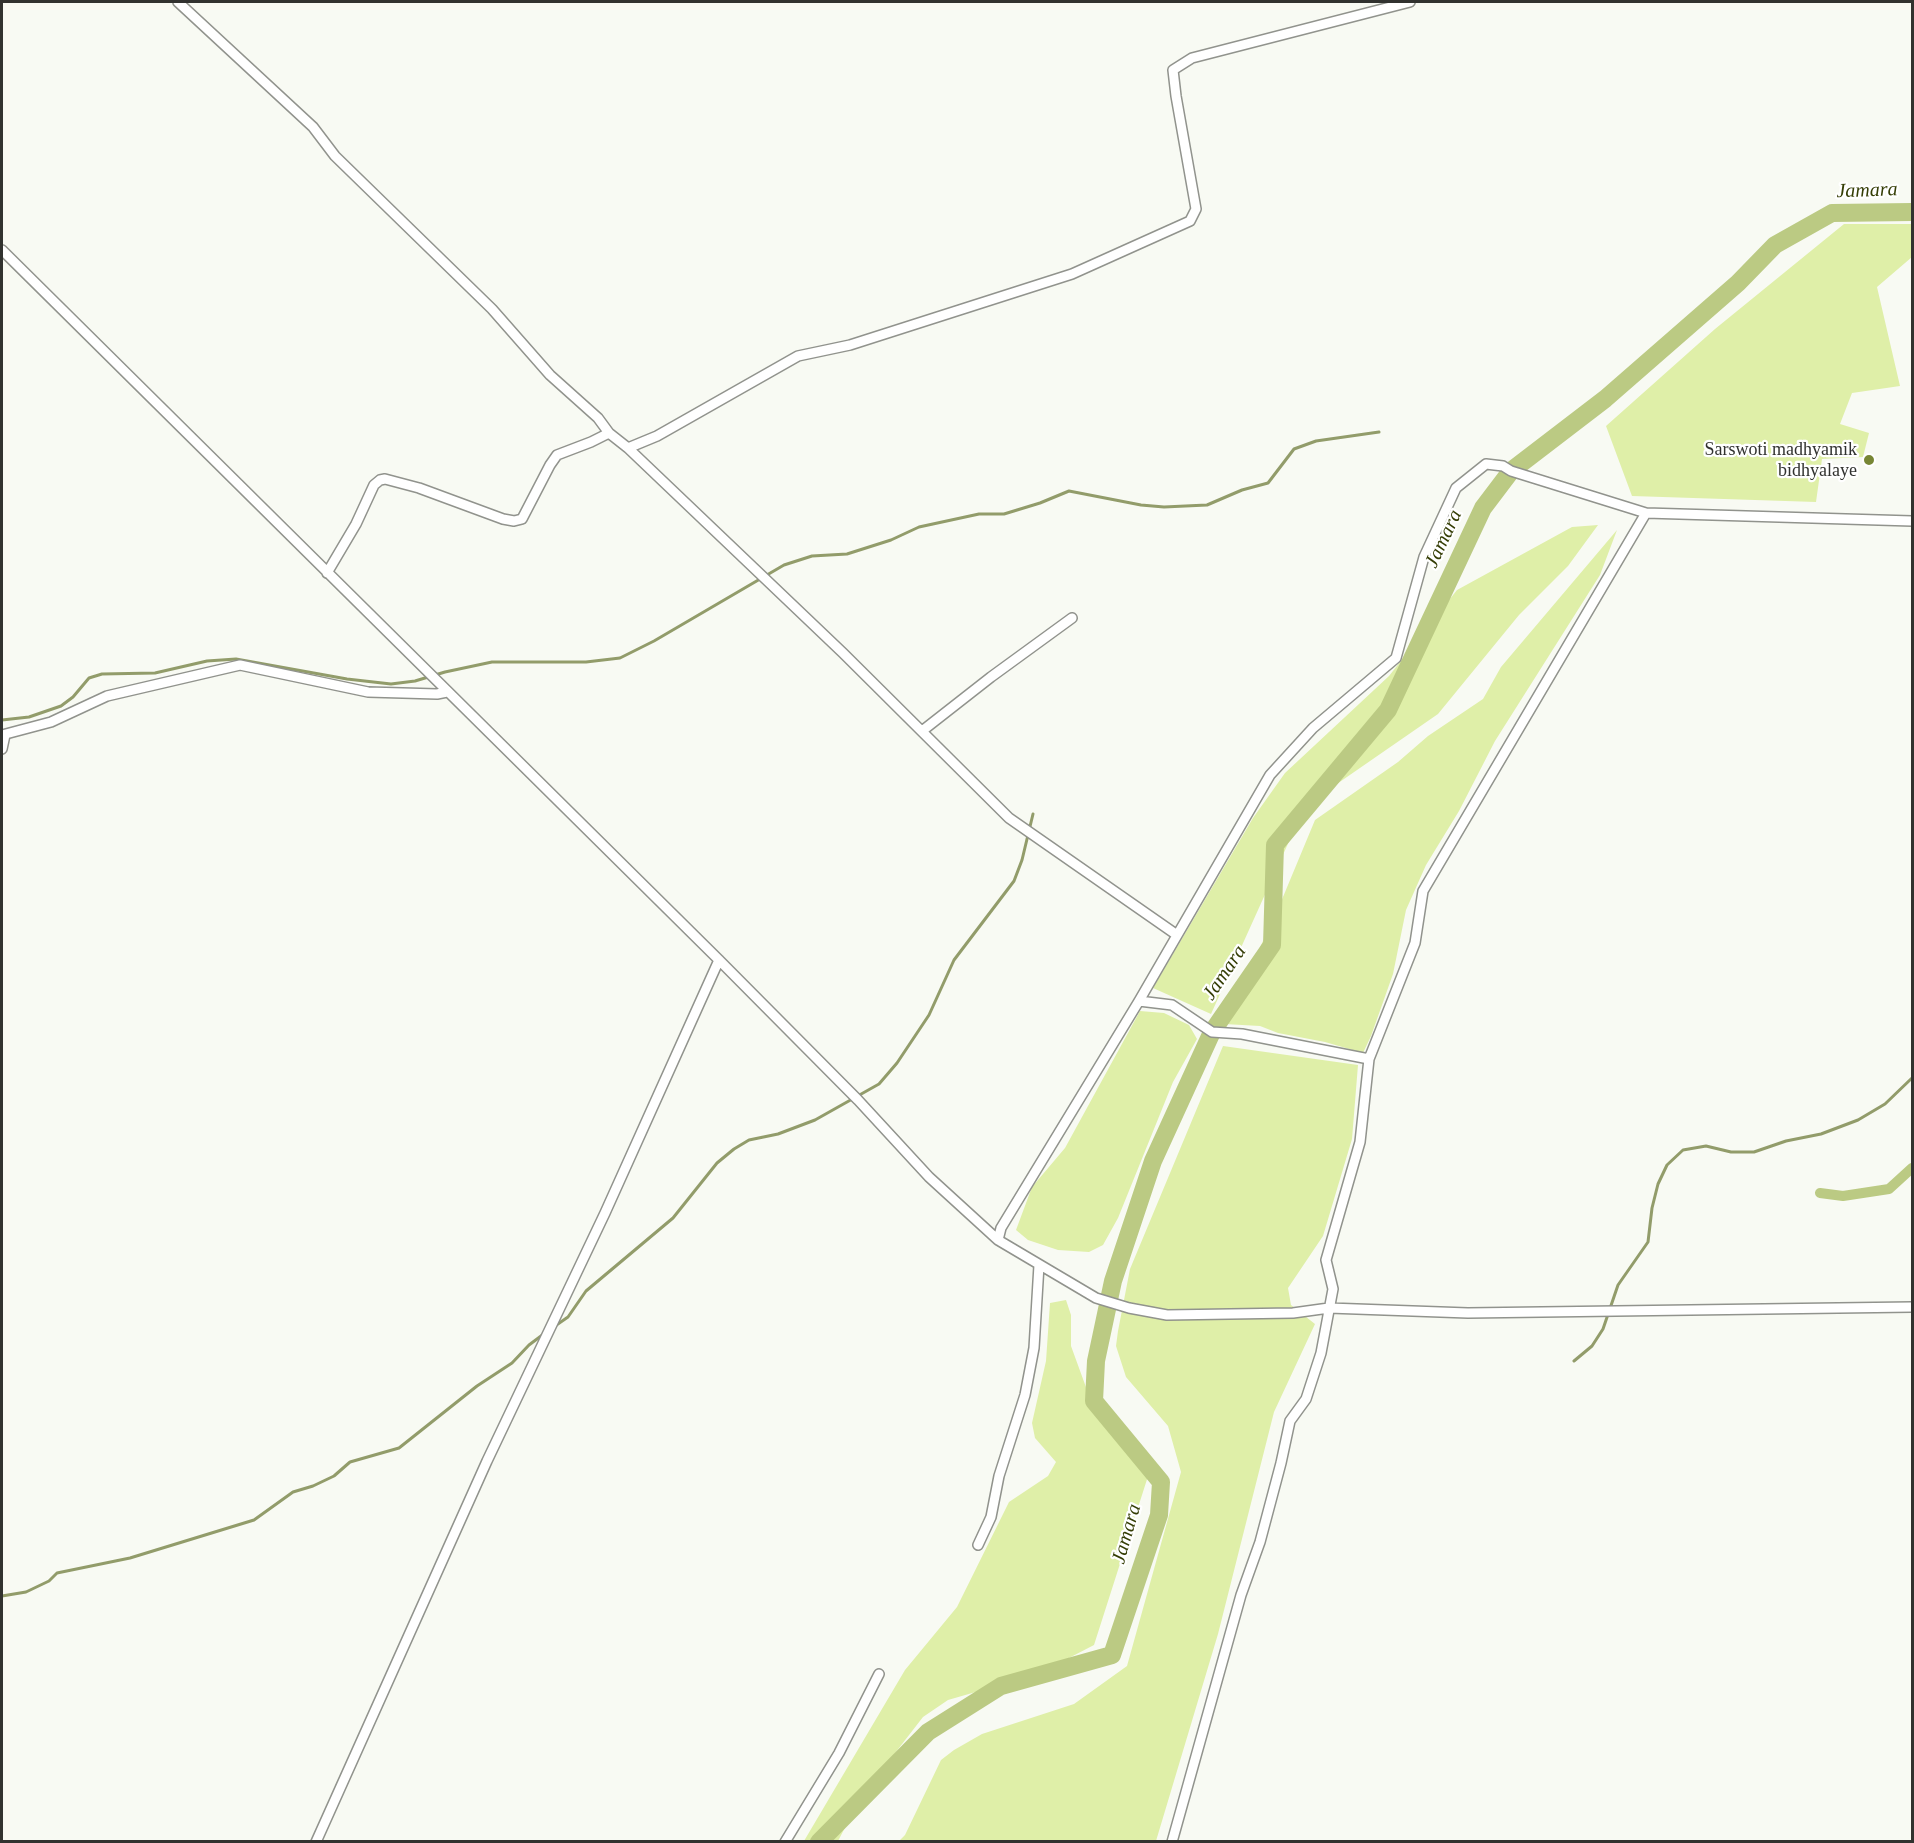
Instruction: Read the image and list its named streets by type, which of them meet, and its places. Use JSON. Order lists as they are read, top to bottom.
{
  "water": ["Jamara"],
  "places": ["Sarswoti madhyamik bidhyalaye"]
}
